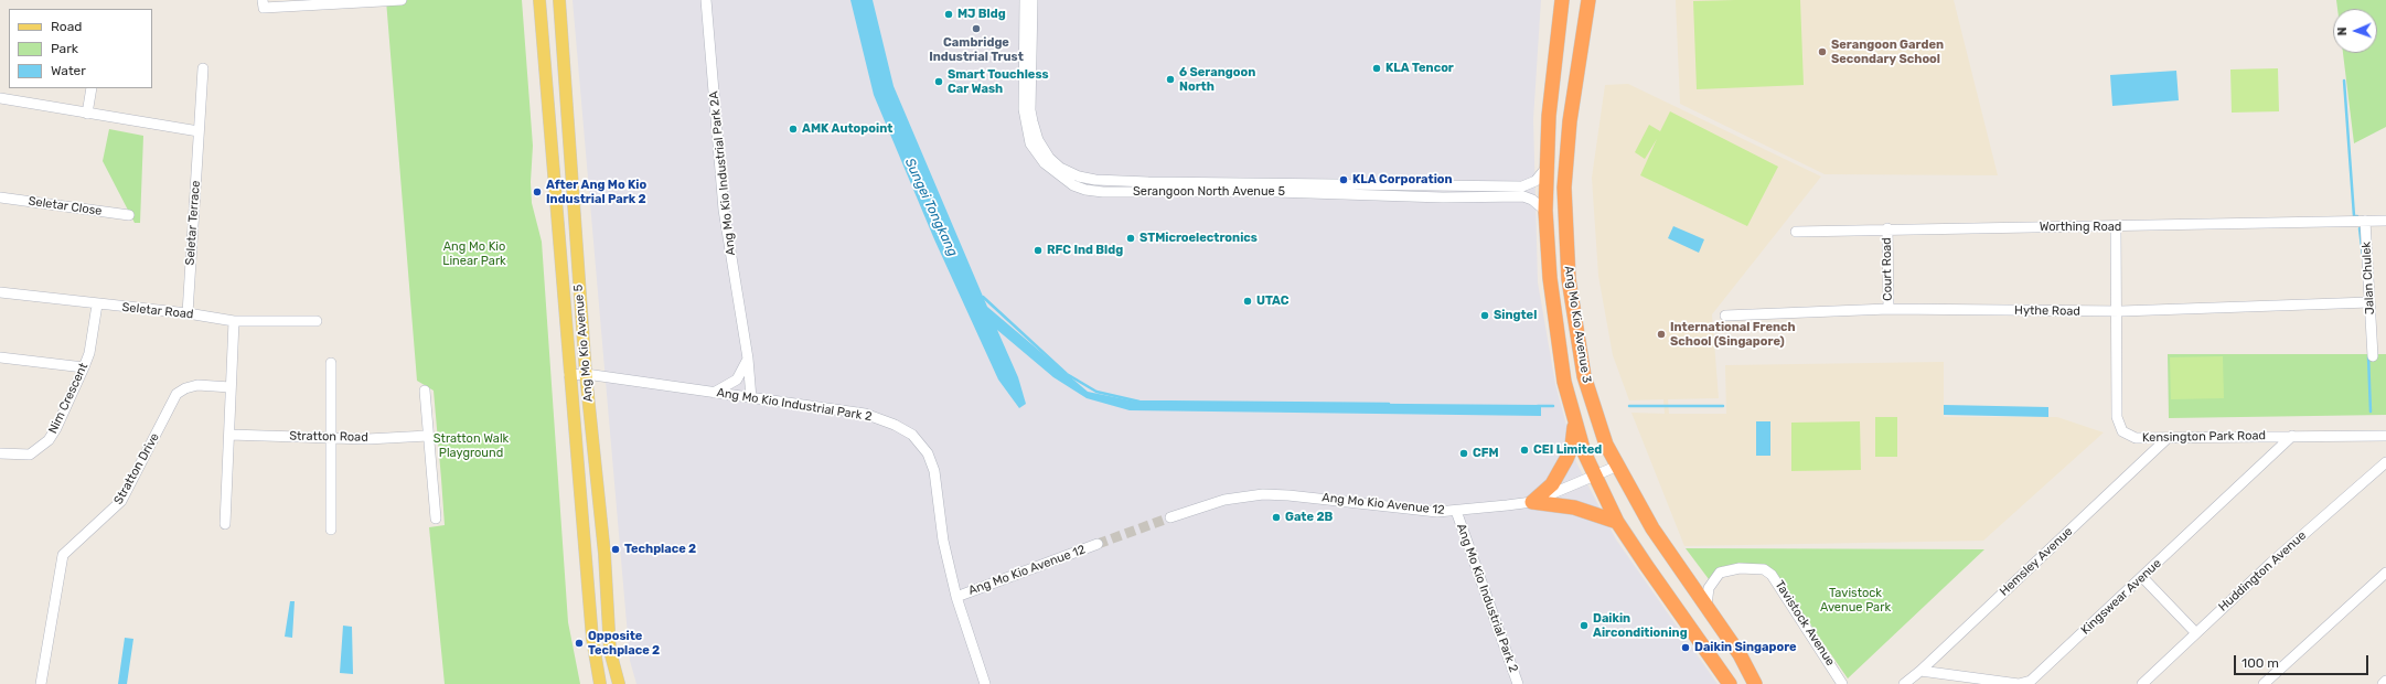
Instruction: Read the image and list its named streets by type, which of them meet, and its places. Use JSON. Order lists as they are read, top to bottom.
{
  "streets": {
    "highway": ["Ang Mo Kio Avenue 3"],
    "main road": ["Ang Mo Kio Avenue 5"],
    "street": [
      "Ang Mo Kio Industrial Park 2A",
      "Serangoon North Avenue 5",
      "Seletar Close",
      "Seletar Terrace",
      "Worthing Road",
      "Court Road",
      "Jalan Chulek",
      "Seletar Road",
      "Hythe Road",
      "Nim Crescent",
      "Ang Mo Kio Industrial Park 2",
      "Stratton Road",
      "Kensington Park Road",
      "Stratton Drive",
      "Ang Mo Kio Avenue 12",
      "Hemsley Avenue",
      "Huddington Avenue",
      "Kingswear Avenue",
      "Tavistock Avenue"
    ]
  },
  "crossings": [
    ["Ang Mo Kio Industrial Park 2A", "Ang Mo Kio Industrial Park 2"],
    ["Serangoon North Avenue 5", "Ang Mo Kio Avenue 3"],
    ["Seletar Terrace", "Seletar Road"],
    ["Worthing Road", "Court Road"],
    ["Worthing Road", "Jalan Chulek"],
    ["Worthing Road", "Kensington Park Road"],
    ["Court Road", "Hythe Road"],
    ["Jalan Chulek", "Hythe Road"],
    ["Seletar Road", "Nim Crescent"],
    ["Hythe Road", "Kensington Park Road"],
    ["Ang Mo Kio Avenue 3", "Ang Mo Kio Avenue 12"],
    ["Ang Mo Kio Avenue 3", "Tavistock Avenue"],
    ["Ang Mo Kio Avenue 5", "Ang Mo Kio Industrial Park 2"],
    ["Ang Mo Kio Industrial Park 2", "Ang Mo Kio Avenue 12"],
    ["Kensington Park Road", "Hemsley Avenue"],
    ["Kensington Park Road", "Kingswear Avenue"],
    ["Hemsley Avenue", "Kingswear Avenue"]
  ],
  "water": ["Sungei Tongkang"],
  "parks": ["Ang Mo Kio Linear Park", "Stratton Walk Playground", "Tavistock Avenue Park"],
  "places": [
    "MJ Bldg",
    "Cambridge Industrial Trust",
    "Serangoon Garden Secondary School",
    "KLA Tencor",
    "6 Serangoon North",
    "Smart Touchless Car Wash",
    "AMK Autopoint",
    "KLA Corporation",
    "After Ang Mo Kio Industrial Park 2",
    "STMicroelectronics",
    "RFC Ind Bldg",
    "UTAC",
    "Singtel",
    "International French School (Singapore)",
    "CEI Limited",
    "CFM",
    "Gate 2B",
    "Techplace 2",
    "Daikin Airconditioning",
    "Opposite Techplace 2",
    "Daikin Singapore"
  ],
  "legend": ["Road", "Park", "Water"],
  "scale_bar": "100 m",
  "north": "left"
}
